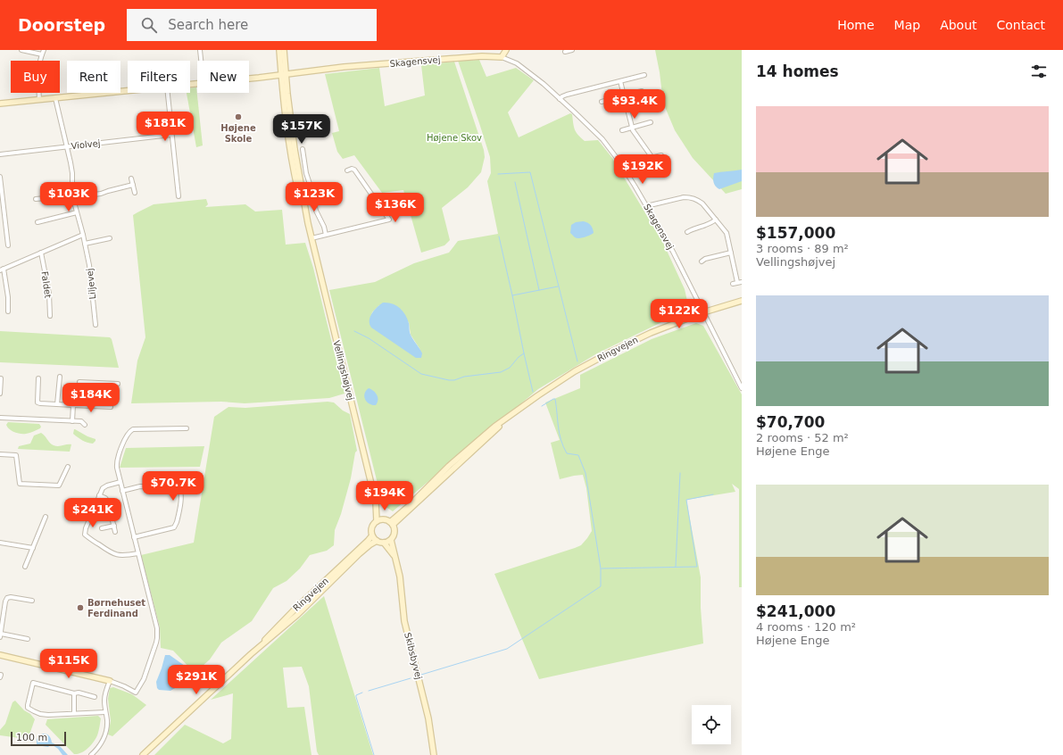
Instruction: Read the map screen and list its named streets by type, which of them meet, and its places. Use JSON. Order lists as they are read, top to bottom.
{
  "streets": {
    "street": [
      "Skagensvej",
      "Violvej",
      "Liljevej",
      "Faldet",
      "Ringvejen",
      "Vellingshøjvej",
      "Skibsbyvej"
    ]
  },
  "crossings": [
    ["Skagensvej", "Liljevej"],
    ["Skagensvej", "Ringvejen"],
    ["Skagensvej", "Vellingshøjvej"],
    ["Violvej", "Liljevej"],
    ["Ringvejen", "Vellingshøjvej"],
    ["Ringvejen", "Skibsbyvej"],
    ["Vellingshøjvej", "Skibsbyvej"]
  ],
  "parks": ["Højene Skov"],
  "places": ["Højene Skole", "Børnehuset Ferdinand"],
  "scale_bar": "100 m",
  "page": {
    "header": "Doorstep",
    "search": "Search here",
    "nav": [
      "Home",
      "Map",
      "About",
      "Contact"
    ],
    "heading": "14 homes",
    "chip": [
      "Buy",
      "Rent",
      "Filters",
      "New"
    ],
    "price": [
      "$93.4K",
      "$181K",
      "$157K",
      "$192K",
      "$103K",
      "$123K",
      "$136K",
      "$122K",
      "$184K",
      "$70.7K",
      "$194K",
      "$241K",
      "$115K",
      "$291K"
    ],
    "list": [
      {
        "name": "$157,000",
        "note": "3 rooms · 89 m² · Vellingshøjvej"
      },
      {
        "name": "$70,700",
        "note": "2 rooms · 52 m² · Højene Enge"
      },
      {
        "name": "$241,000",
        "note": "4 rooms · 120 m² · Højene Enge"
      }
    ],
    "scale": "100 m"
  }
}
